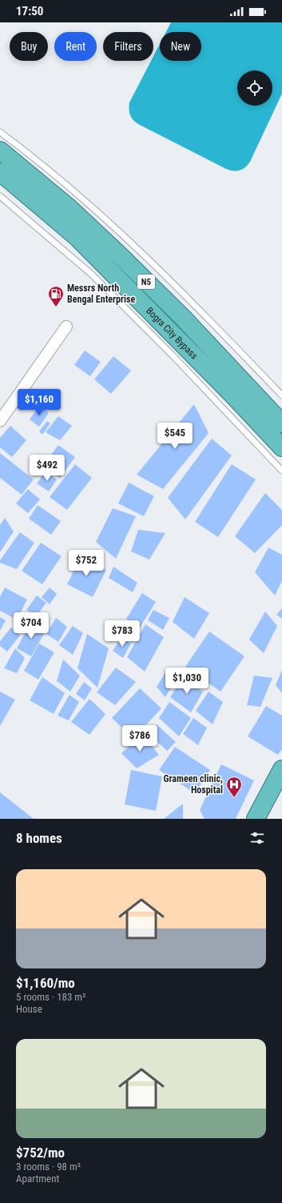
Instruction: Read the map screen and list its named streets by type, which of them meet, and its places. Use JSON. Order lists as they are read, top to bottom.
{
  "streets": {
    "highway": ["N5", "Bogra City Bypass"]
  },
  "places": {
    "fuel station": ["Messrs North Bengal Enterprise"],
    "hospital": ["Grameen clinic, Hospital"]
  },
  "page": {
    "status": "17:50",
    "chip": [
      "Buy",
      "Rent",
      "Filters",
      "New"
    ],
    "price": [
      "$1,160",
      "$545",
      "$492",
      "$752",
      "$704",
      "$783",
      "$1,030",
      "$786"
    ],
    "heading": "8 homes",
    "list": [
      {
        "name": "$1,160/mo",
        "note": "5 rooms · 183 m² · House"
      },
      {
        "name": "$752/mo",
        "note": "3 rooms · 98 m² · Apartment"
      }
    ]
  }
}
